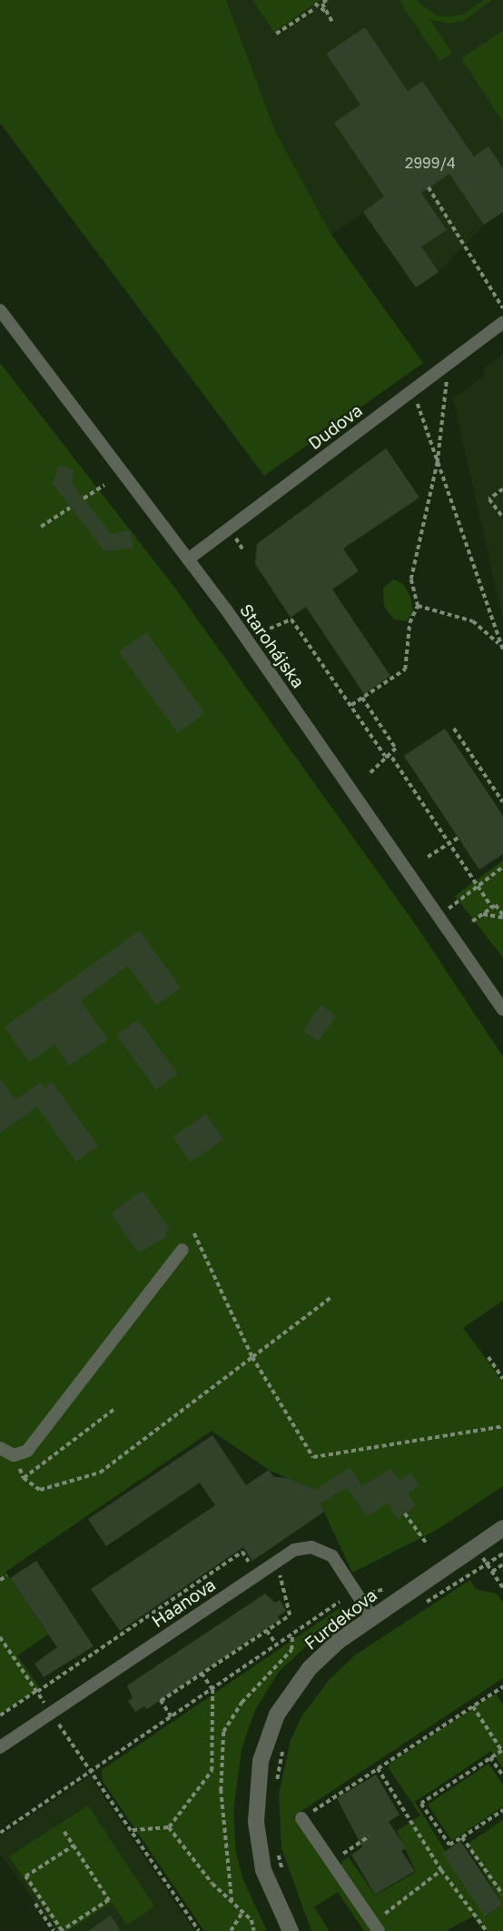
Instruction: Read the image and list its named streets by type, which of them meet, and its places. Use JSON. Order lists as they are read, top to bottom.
{
  "streets": {
    "street": [
      "Dudova",
      "Starohájska",
      "Haanova",
      "Furdekova"
    ]
  },
  "crossings": [
    ["Dudova", "Starohájska"],
    ["Haanova", "Furdekova"]
  ],
  "house_numbers": ["2999/4"]
}
